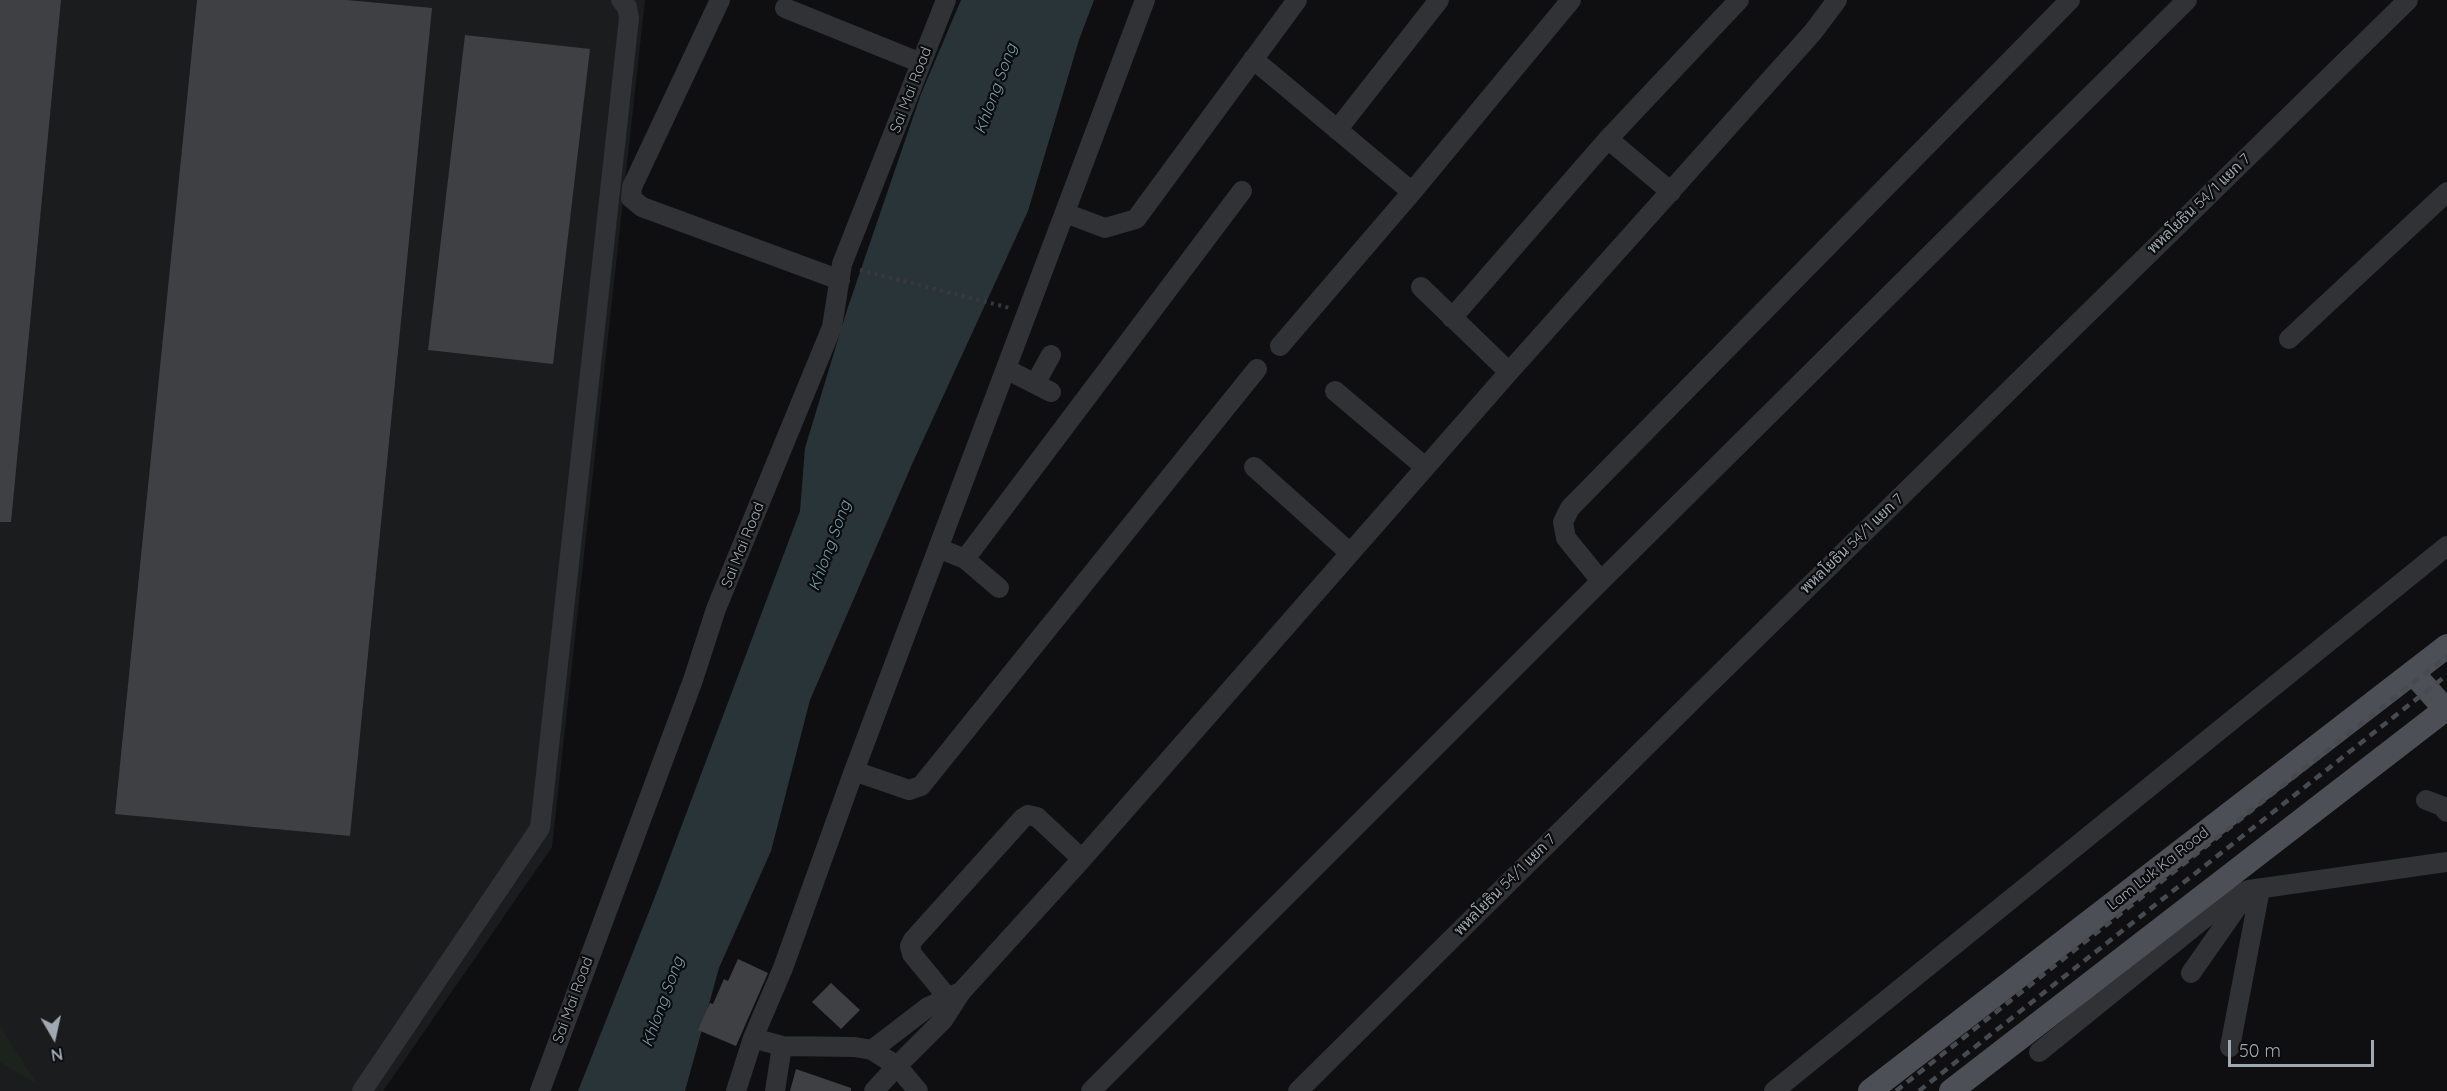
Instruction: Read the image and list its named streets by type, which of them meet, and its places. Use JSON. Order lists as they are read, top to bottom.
{
  "streets": {
    "main road": ["Lam Luk Ka Road"],
    "street": ["Sai Mai Road", "พหลโยธิน 54/1 แยก 7"]
  },
  "water": ["Khlong Song"],
  "scale_bar": "50 m",
  "north": "bottom"
}
